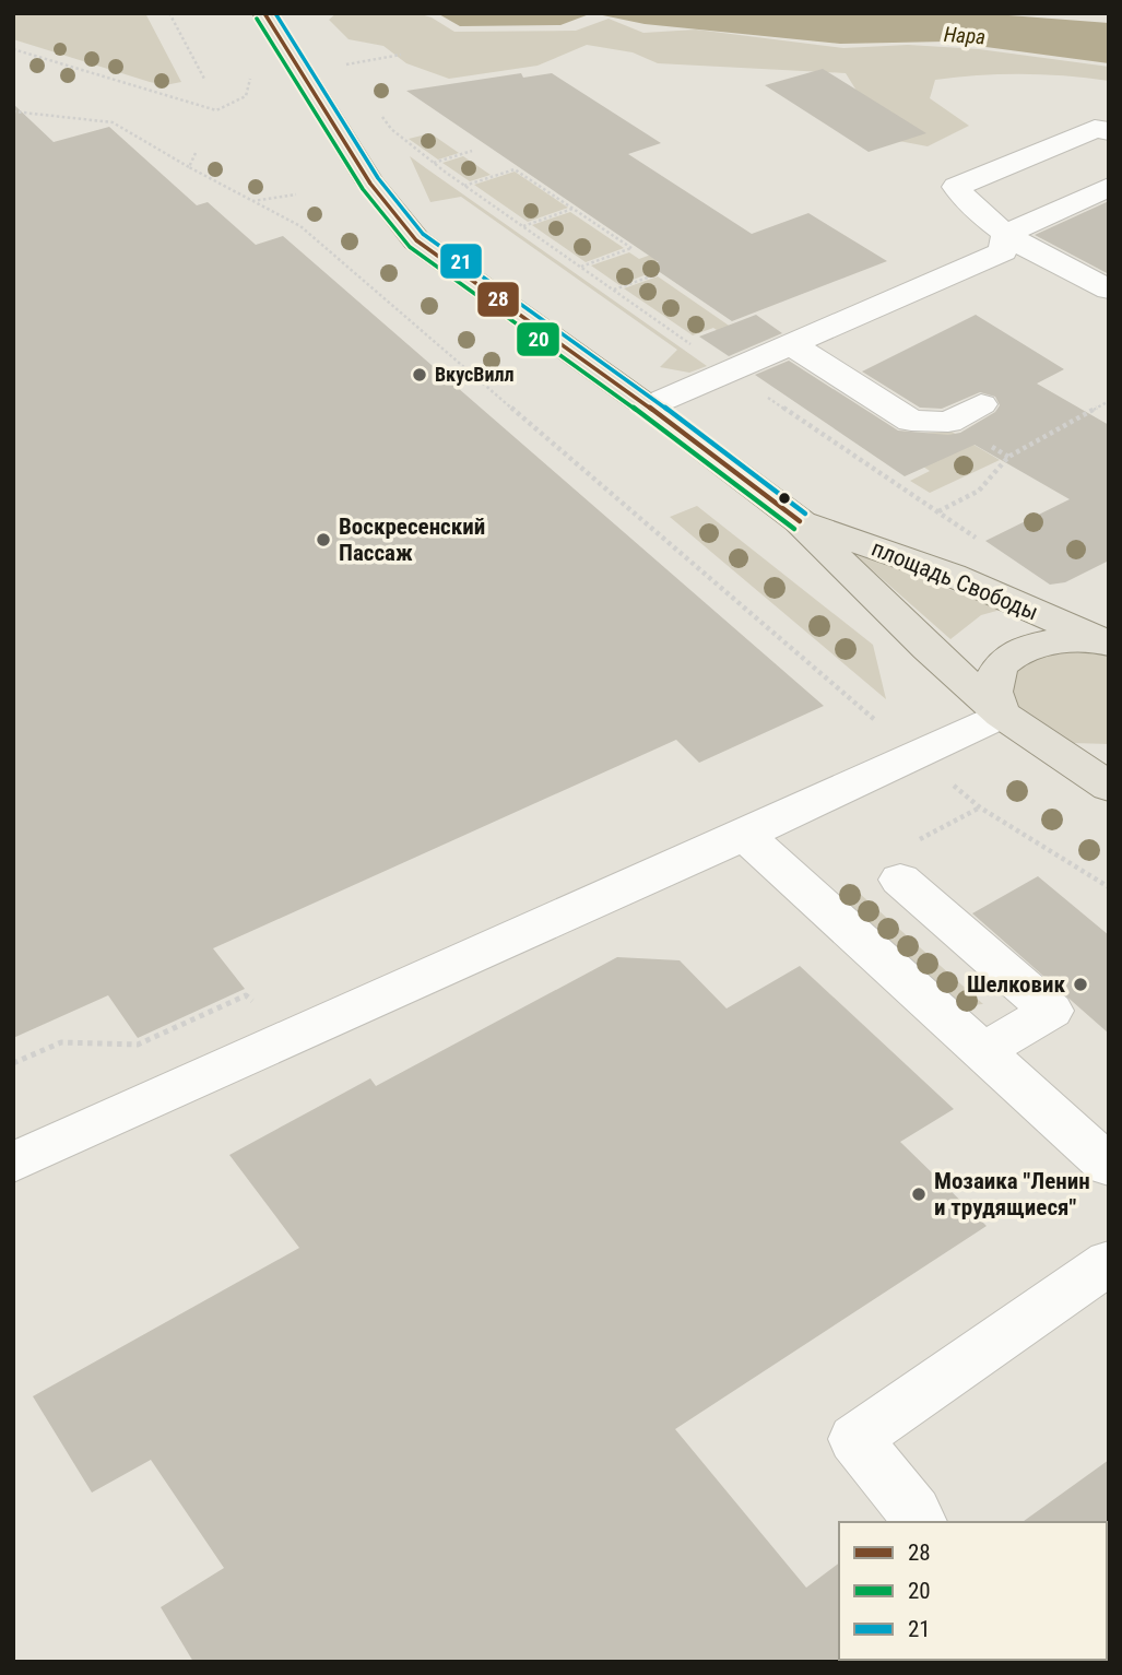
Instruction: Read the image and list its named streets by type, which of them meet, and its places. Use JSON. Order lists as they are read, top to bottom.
{
  "streets": {
    "main road": ["площадь Свободы"]
  },
  "water": ["Нара"],
  "places": [
    "ВкусВилл",
    "Воскресенский Пассаж",
    "Шелковик",
    "Мозаика \"Ленин и трудящиеся\""
  ],
  "lines": ["transit line 28", "transit line 21", "transit line 20"],
  "legend": ["28", "20", "21"]
}
